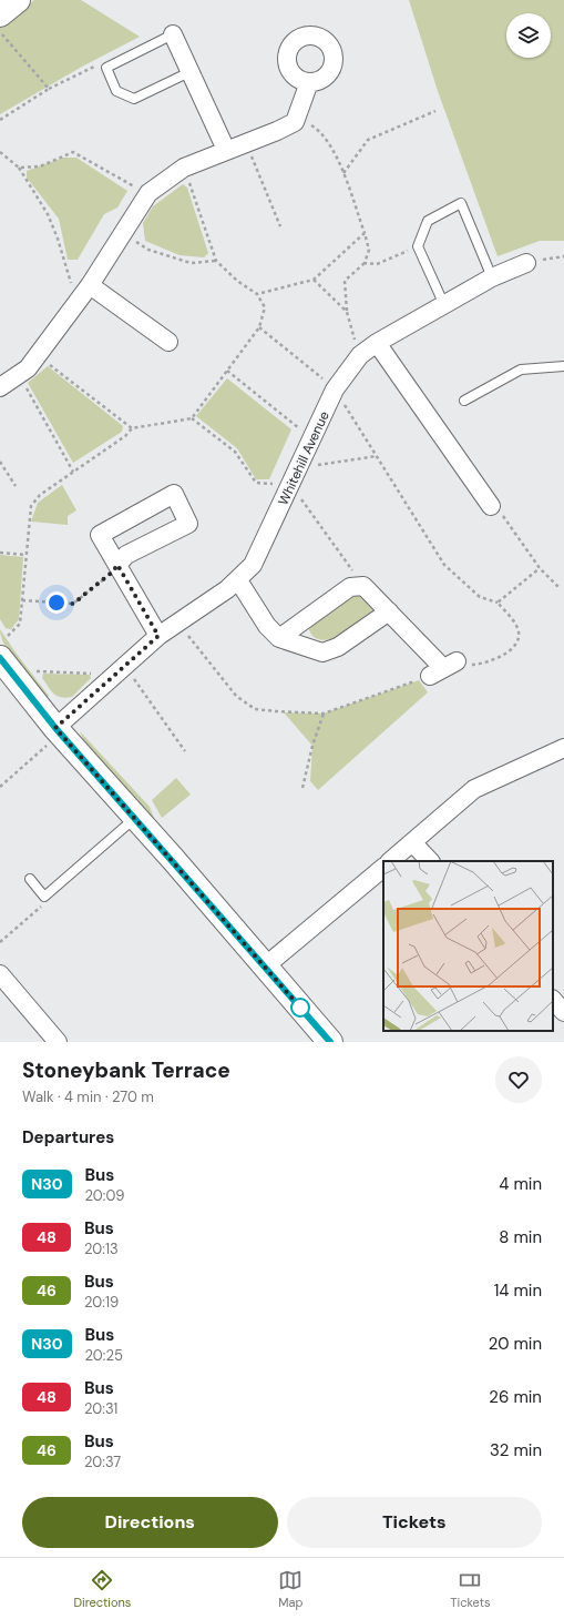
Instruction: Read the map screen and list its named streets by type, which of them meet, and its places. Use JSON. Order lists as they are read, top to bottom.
{
  "streets": {
    "street": ["Whitehill Avenue"]
  },
  "lines": ["bus line N30"],
  "page": {
    "heading": [
      ["Stoneybank Terrace", "Walk · 4 min · 270 m"],
      "Departures"
    ],
    "list": [
      {
        "mark": "N30",
        "name": "Bus",
        "note": "20:09",
        "value": "4 min"
      },
      {
        "mark": "48",
        "name": "Bus",
        "note": "20:13",
        "value": "8 min"
      },
      {
        "mark": "46",
        "name": "Bus",
        "note": "20:19",
        "value": "14 min"
      },
      {
        "mark": "N30",
        "name": "Bus",
        "note": "20:25",
        "value": "20 min"
      },
      {
        "mark": "48",
        "name": "Bus",
        "note": "20:31",
        "value": "26 min"
      },
      {
        "mark": "46",
        "name": "Bus",
        "note": "20:37",
        "value": "32 min"
      }
    ],
    "buttons": ["Directions", "Tickets"],
    "tabs": ["Directions", "Map", "Tickets"]
  }
}
